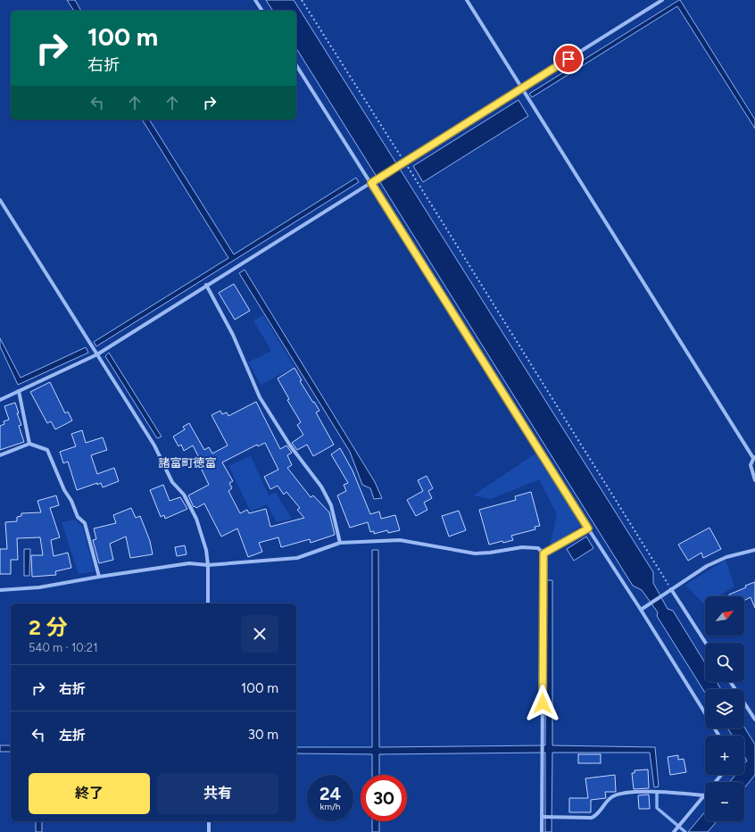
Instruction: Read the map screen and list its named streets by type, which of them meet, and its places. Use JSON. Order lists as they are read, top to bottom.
{
  "districts": ["諸富町徳富"],
  "north": "top right",
  "page": {
    "turn": ["100 m", "右折"],
    "map_buttons": ["+", "−"],
    "heading": ["2 分", "540 m · 10:21"],
    "list": [
      {
        "name": "右折",
        "value": "100 m"
      },
      {
        "name": "左折",
        "value": "30 m"
      }
    ],
    "buttons": ["終了", "共有"],
    "speed": "24 km/h",
    "limit": "30"
  }
}
